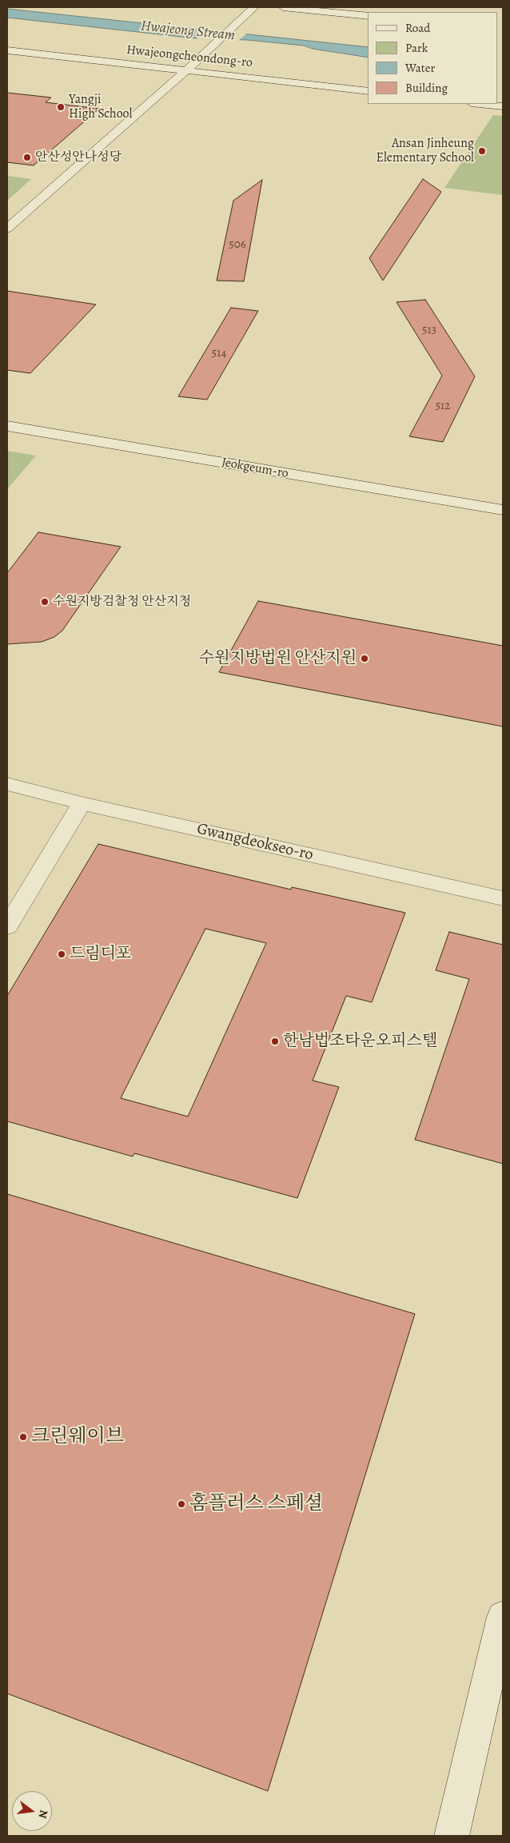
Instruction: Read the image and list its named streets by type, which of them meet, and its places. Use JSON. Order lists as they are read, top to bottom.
{
  "streets": {
    "street": ["Hwajeongcheondong-ro", "Jeokgeum-ro", "Gwangdeokseo-ro"]
  },
  "water": ["Hwajeong Stream"],
  "places": [
    "Yangji High School",
    "Ansan Jinheung Elementary School",
    "안산성안나성당",
    "수원지방검찰청 안산지청",
    "수원지방법원 안산지원",
    "드림디포",
    "한남법조타운오피스텔",
    "크린웨이브",
    "홈플러스 스페셜"
  ],
  "house_numbers": [
    "506",
    "513",
    "514",
    "512"
  ],
  "legend": [
    "Road",
    "Park",
    "Water",
    "Building"
  ],
  "north": "right"
}
